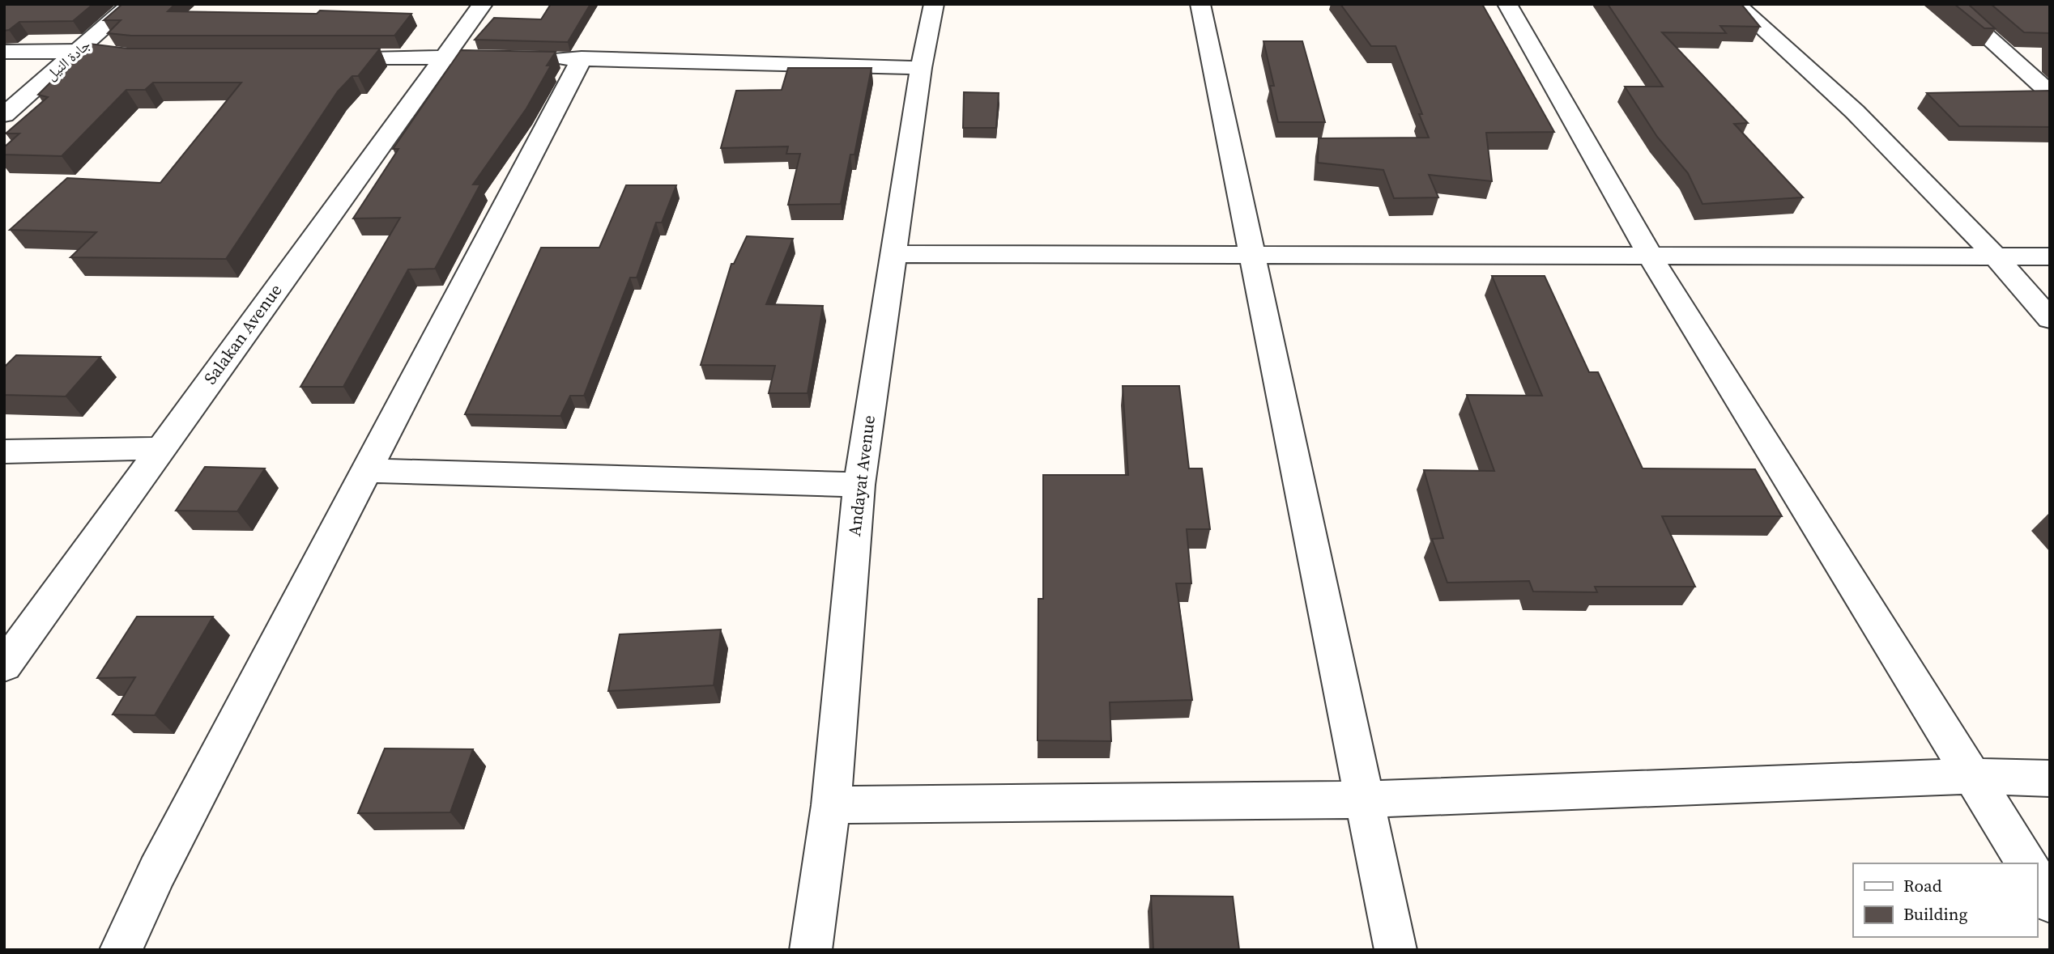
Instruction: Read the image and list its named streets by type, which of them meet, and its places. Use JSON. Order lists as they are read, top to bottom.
{
  "streets": {
    "street": ["جادة النيل", "Salakan Avenue", "Andayat Avenue"]
  },
  "legend": ["Road", "Building"]
}
